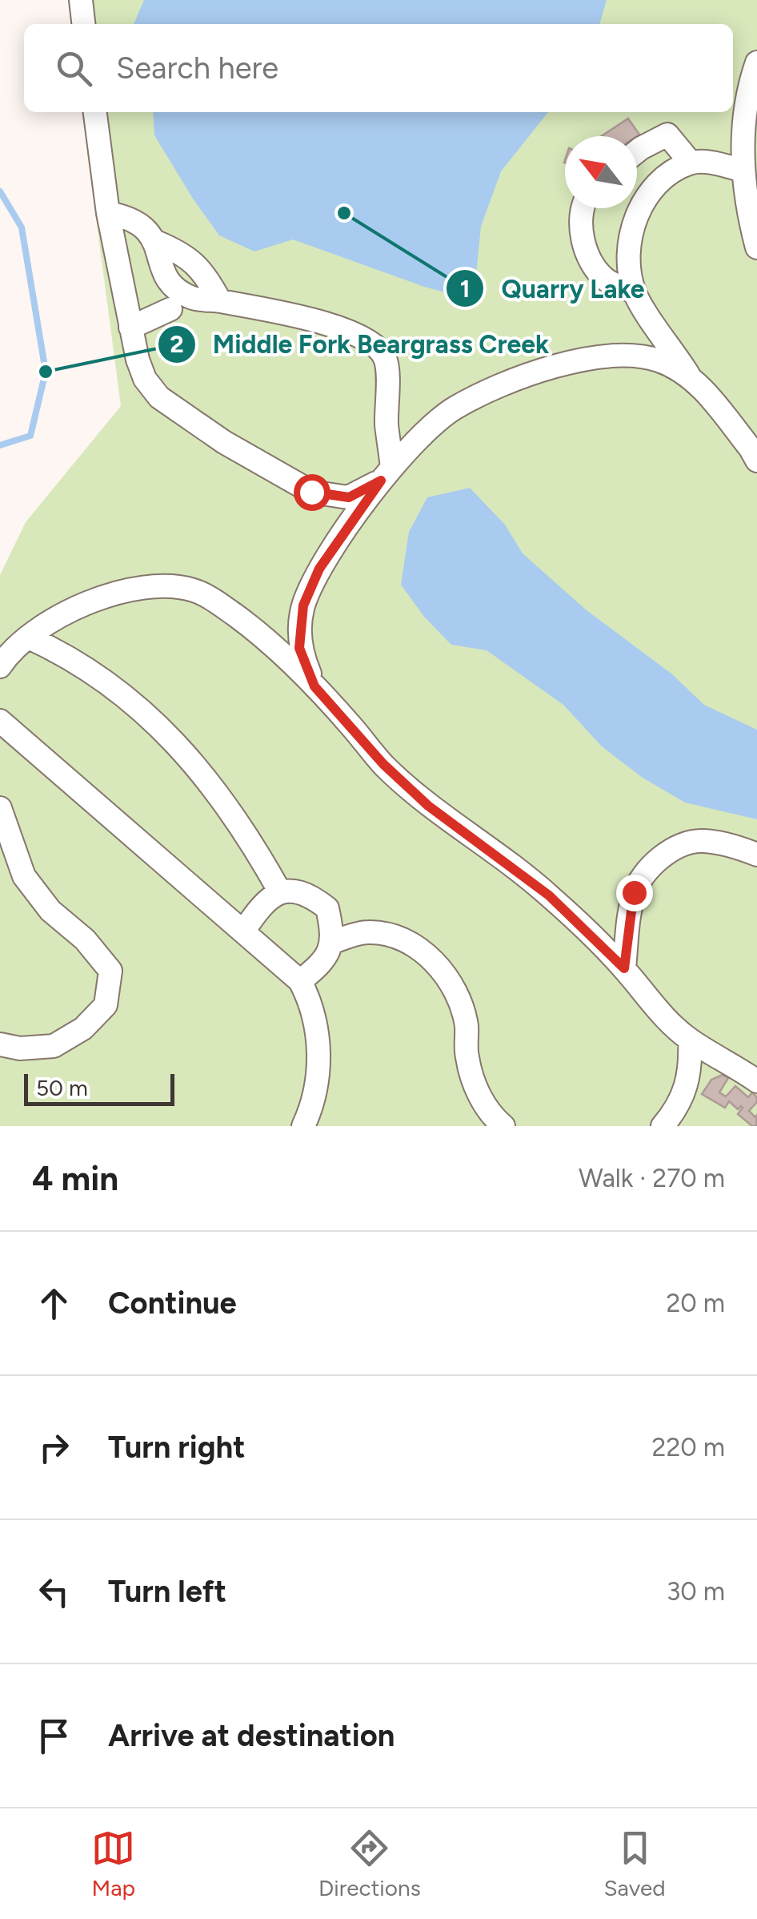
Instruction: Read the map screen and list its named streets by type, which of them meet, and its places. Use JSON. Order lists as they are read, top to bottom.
{
  "places": ["Quarry Lake", "Middle Fork Beargrass Creek"],
  "scale_bar": "50 m",
  "north": "top left",
  "page": {
    "search": "Search here",
    "scale": "50 m",
    "heading": ["4 min", "Walk · 270 m"],
    "list": [
      ["Continue", "20 m"],
      ["Turn right", "220 m"],
      ["Turn left", "30 m"],
      "Arrive at destination"
    ],
    "nav": ["Map", "Directions", "Saved"]
  }
}
